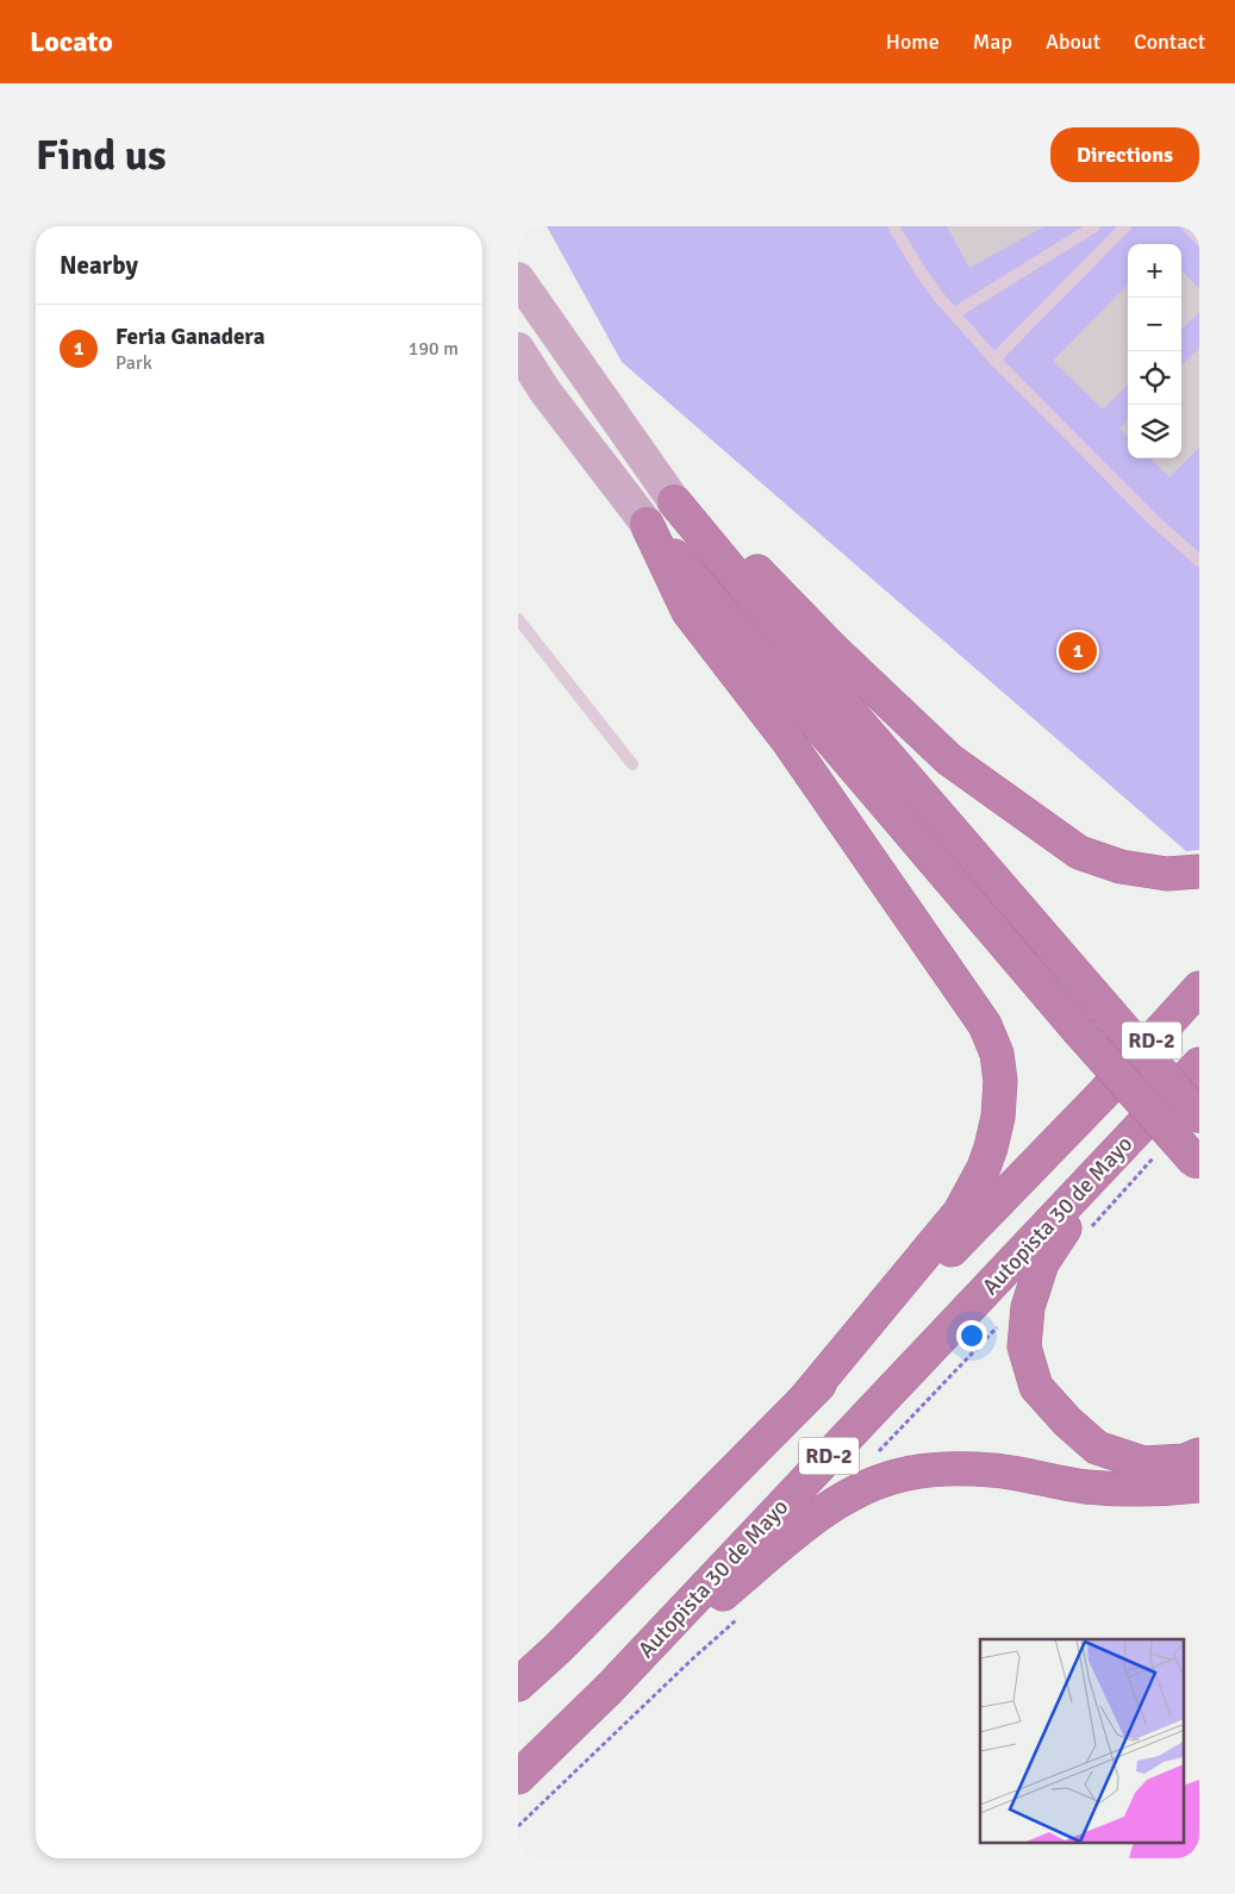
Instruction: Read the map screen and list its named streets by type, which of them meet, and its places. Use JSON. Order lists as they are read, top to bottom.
{
  "streets": {
    "highway": ["RD-2", "Autopista 30 de Mayo"]
  },
  "page": {
    "header": "Locato",
    "nav": [
      "Home",
      "Map",
      "About",
      "Contact"
    ],
    "buttons": "Directions",
    "title": "Find us",
    "heading": "Nearby",
    "map_buttons": ["+", "−"],
    "list": [
      {
        "mark": "1",
        "name": "Feria Ganadera",
        "note": "Park",
        "value": "190 m"
      }
    ],
    "pins": "1"
  }
}
